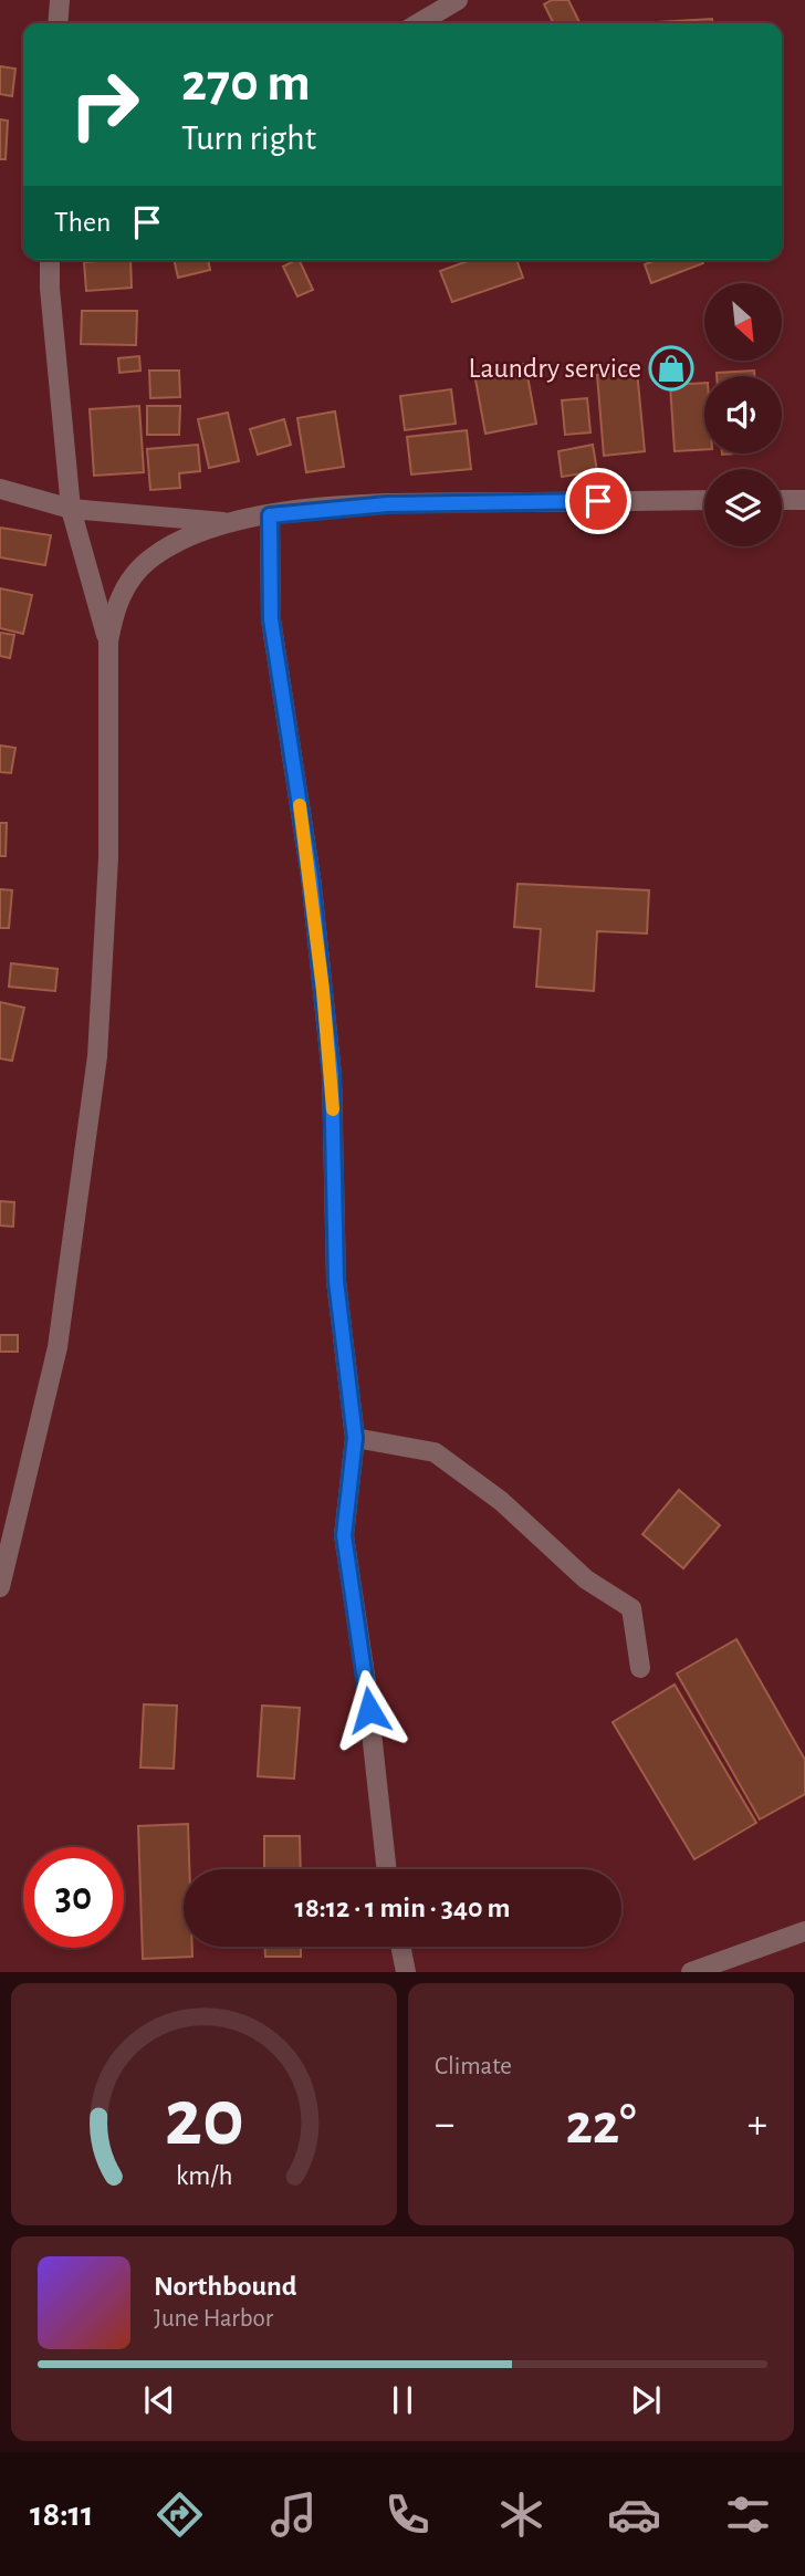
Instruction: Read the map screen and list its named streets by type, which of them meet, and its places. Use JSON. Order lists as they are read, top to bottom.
{
  "places": {
    "shop": ["Laundry service"]
  },
  "north": "bottom right",
  "page": {
    "turn": ["270 m", "Turn right"],
    "then": "Then",
    "limit": "30",
    "trip": "18:12 · 1 min · 340 m",
    "tile": "Climate",
    "heat": ["−", "22°", "+"],
    "song": ["Northbound", "June Harbor"],
    "tabs": "18:11",
    "gauge": ["20", "km/h"]
  }
}
